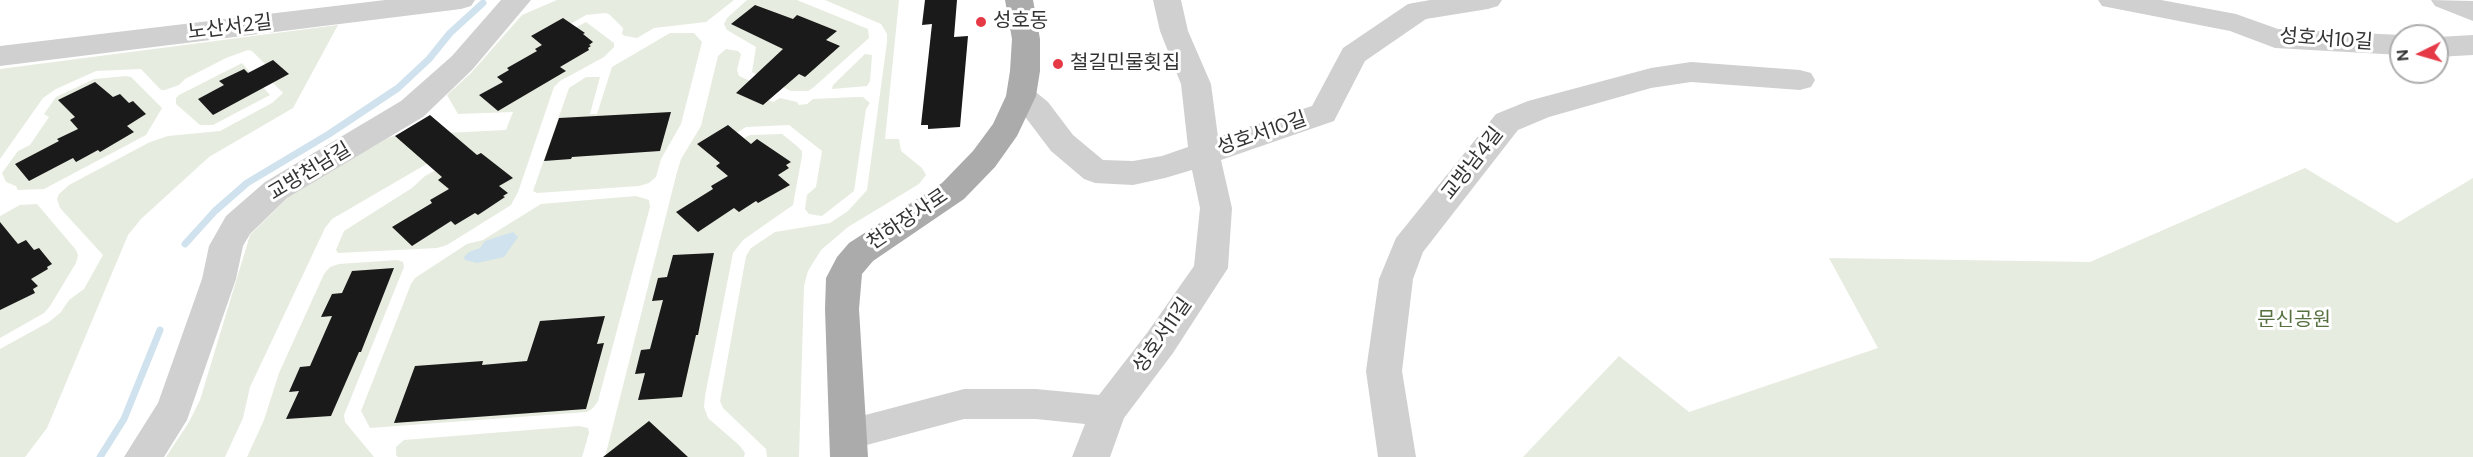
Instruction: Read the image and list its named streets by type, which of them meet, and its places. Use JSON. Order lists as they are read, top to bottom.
{
  "streets": {
    "main road": ["천하장사로"],
    "street": [
      "노산서2길",
      "성호서10길",
      "교방남4길",
      "교방천남길",
      "성호서11길"
    ]
  },
  "crossings": [
    ["성호서10길", "천하장사로"],
    ["성호서10길", "성호서11길"]
  ],
  "parks": ["문신공원"],
  "places": ["성호동", "철길민물횟집"],
  "north": "left"
}
